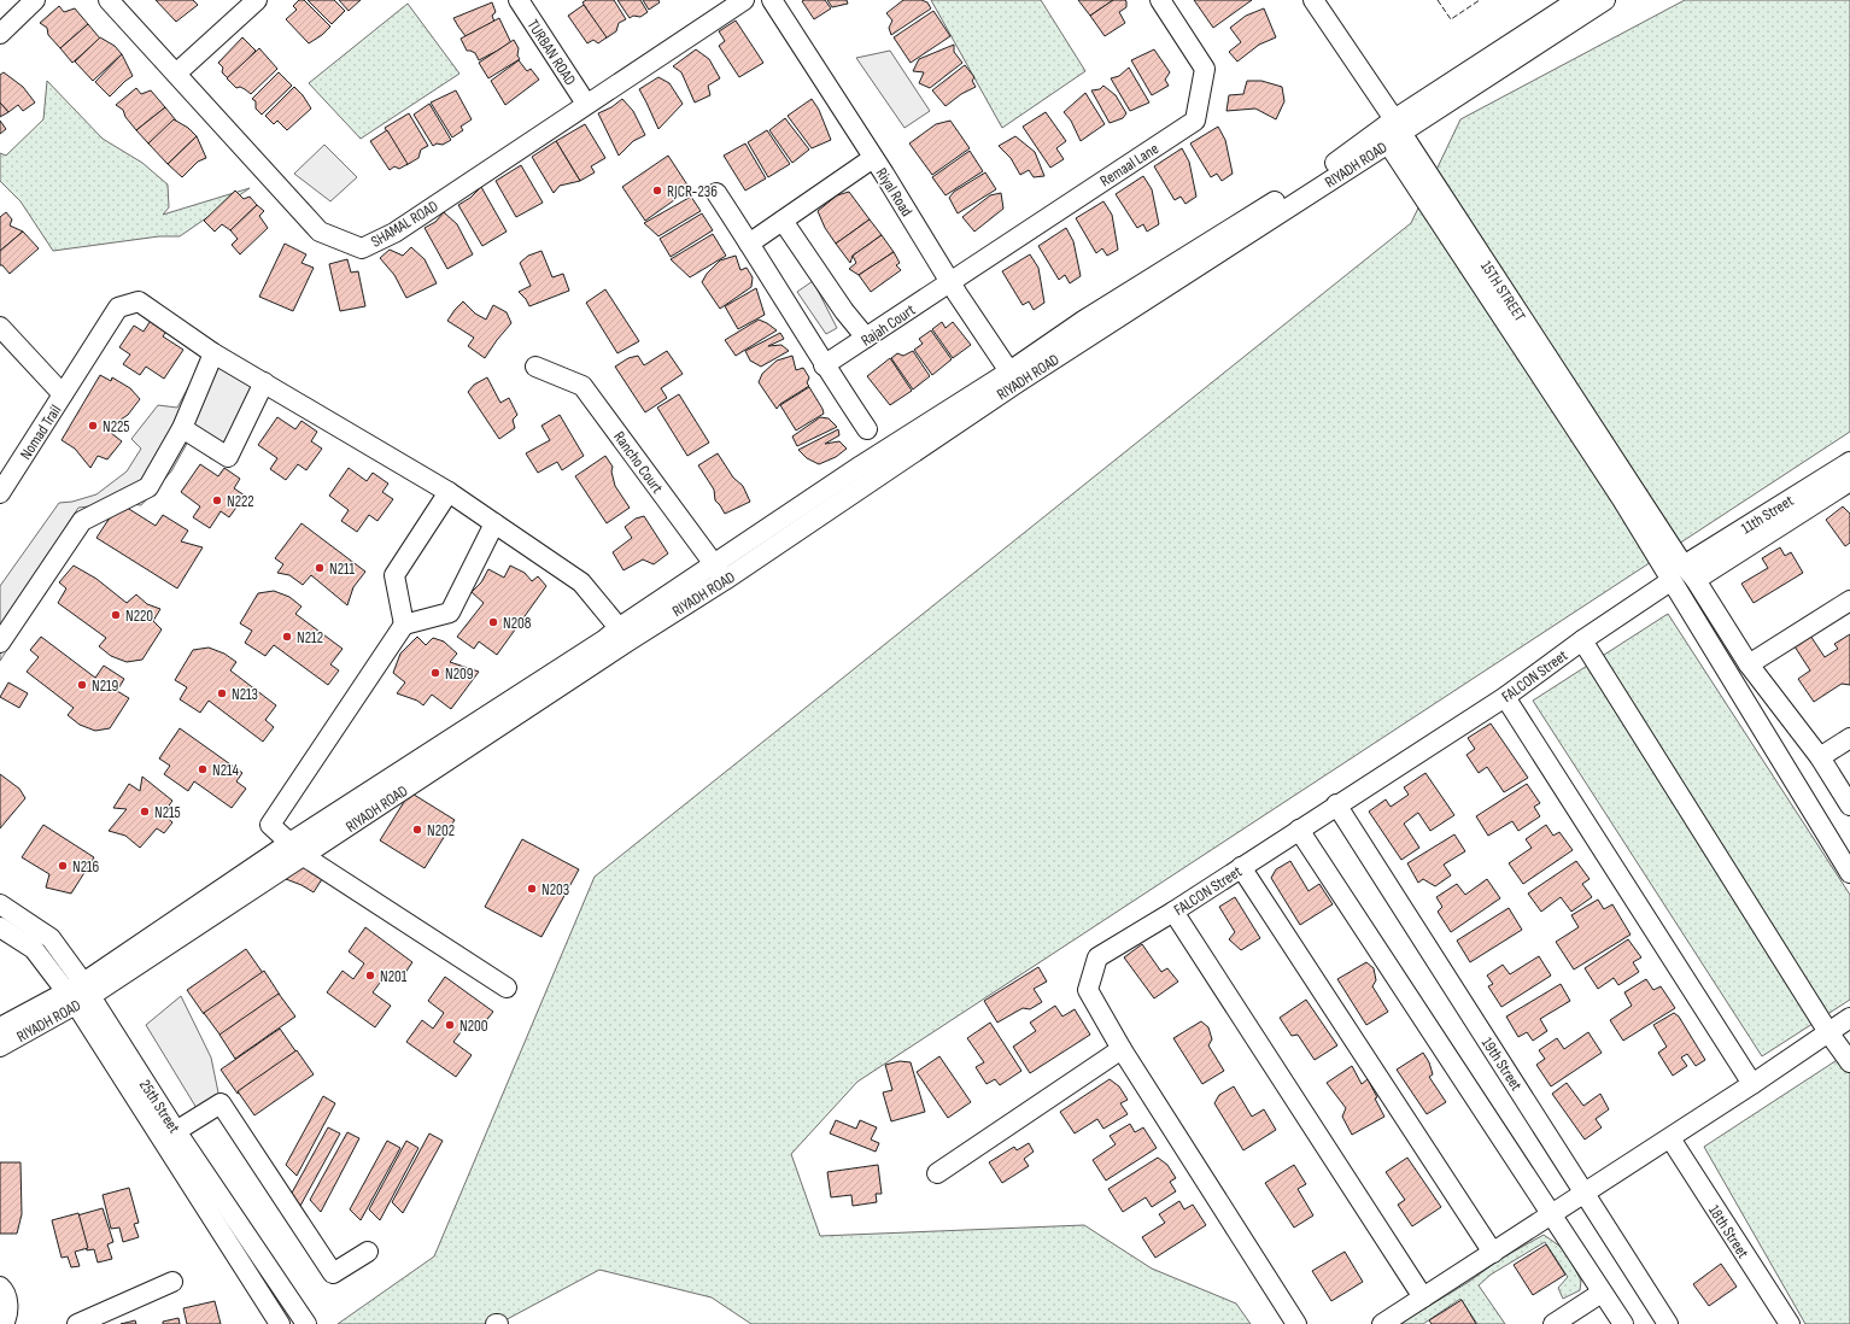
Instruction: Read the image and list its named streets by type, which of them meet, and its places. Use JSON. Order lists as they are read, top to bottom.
{
  "streets": {
    "street": [
      "TURBAN ROAD",
      "Remaal Lane",
      "RIYADH ROAD",
      "Riyal Road",
      "SHAMAL ROAD",
      "15TH STREET",
      "Rajah Court",
      "Nomad Trail",
      "Rancho Court",
      "11th Street",
      "FALCON Street",
      "19th Street",
      "25th Street",
      "18th Street"
    ]
  },
  "crossings": [
    ["TURBAN ROAD", "SHAMAL ROAD"],
    ["Remaal Lane", "Riyal Road"],
    ["Remaal Lane", "Rajah Court"],
    ["RIYADH ROAD", "Riyal Road"],
    ["RIYADH ROAD", "15TH STREET"],
    ["RIYADH ROAD", "Rancho Court"],
    ["RIYADH ROAD", "25th Street"],
    ["Riyal Road", "Rajah Court"],
    ["15TH STREET", "11th Street"],
    ["FALCON Street", "19th Street"]
  ],
  "places": [
    "RJCR-236",
    "N225",
    "N222",
    "N211",
    "N220",
    "N208",
    "N212",
    "N209",
    "N219",
    "N213",
    "N214",
    "N215",
    "N202",
    "N216",
    "N203",
    "N201",
    "N200"
  ]
}
